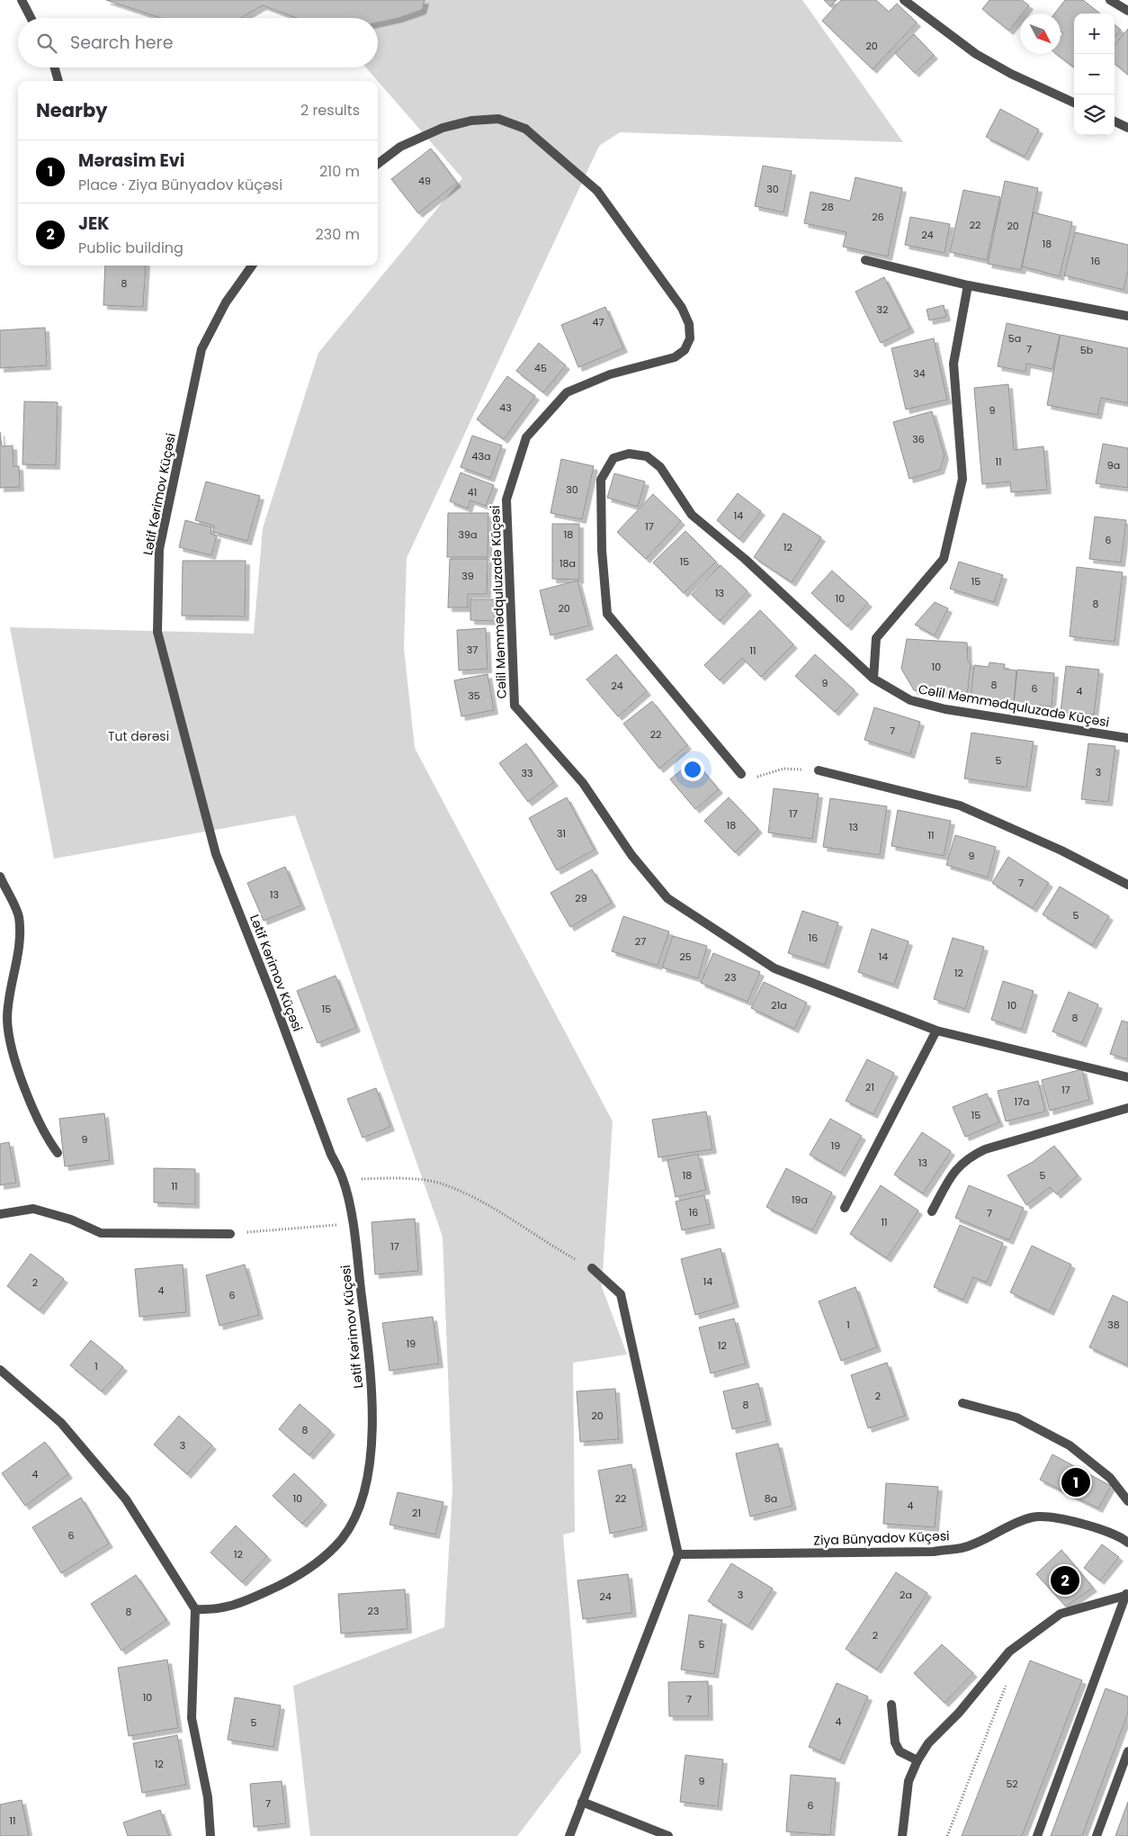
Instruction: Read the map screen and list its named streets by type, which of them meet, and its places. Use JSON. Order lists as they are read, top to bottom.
{
  "streets": {
    "street": ["Lətif Kərimov Küçəsi", "Cəlil Məmmədquluzadə Küçəsi", "Ziya Bünyadov Küçəsi"]
  },
  "parks": ["Tut dərəsi"],
  "house_numbers": [
    "20",
    "49",
    "30",
    "28",
    "26",
    "22",
    "20",
    "24",
    "18",
    "16",
    "8",
    "32",
    "47",
    "5a",
    "7",
    "5b",
    "45",
    "34",
    "43",
    "9",
    "36",
    "43a",
    "11",
    "9a",
    "30",
    "41",
    "14",
    "17",
    "39a",
    "18",
    "6",
    "12",
    "15",
    "18a",
    "39",
    "15",
    "13",
    "10",
    "8",
    "20",
    "37",
    "11",
    "10",
    "9",
    "8",
    "24",
    "6",
    "4",
    "35",
    "7",
    "22",
    "5",
    "3",
    "33",
    "17",
    "18",
    "13",
    "31",
    "11",
    "9",
    "7",
    "13",
    "29",
    "5",
    "16",
    "27",
    "25",
    "14",
    "12",
    "23",
    "21a",
    "10",
    "15",
    "8",
    "21",
    "17",
    "17a",
    "15",
    "9",
    "19",
    "13",
    "18",
    "5",
    "11",
    "19a",
    "16",
    "7",
    "11",
    "17",
    "14",
    "2",
    "4",
    "6",
    "1",
    "38",
    "19",
    "12",
    "1",
    "2",
    "8",
    "20",
    "8",
    "3",
    "4",
    "10",
    "22",
    "8a",
    "4",
    "21",
    "6",
    "12",
    "3",
    "2a",
    "24",
    "23",
    "8",
    "2",
    "5",
    "10",
    "7",
    "4",
    "5",
    "12",
    "9",
    "52",
    "7",
    "6",
    "11"
  ],
  "north": "bottom right",
  "page": {
    "map_buttons": ["+", "−"],
    "search": "Search here",
    "heading": ["Nearby", "2 results"],
    "list": [
      {
        "mark": "1",
        "name": "Mərasim Evi",
        "note": "Place · Ziya Bünyadov küçəsi",
        "value": "210 m"
      },
      {
        "mark": "2",
        "name": "JEK",
        "note": "Public building",
        "value": "230 m"
      }
    ],
    "pins": ["1", "2"]
  }
}
